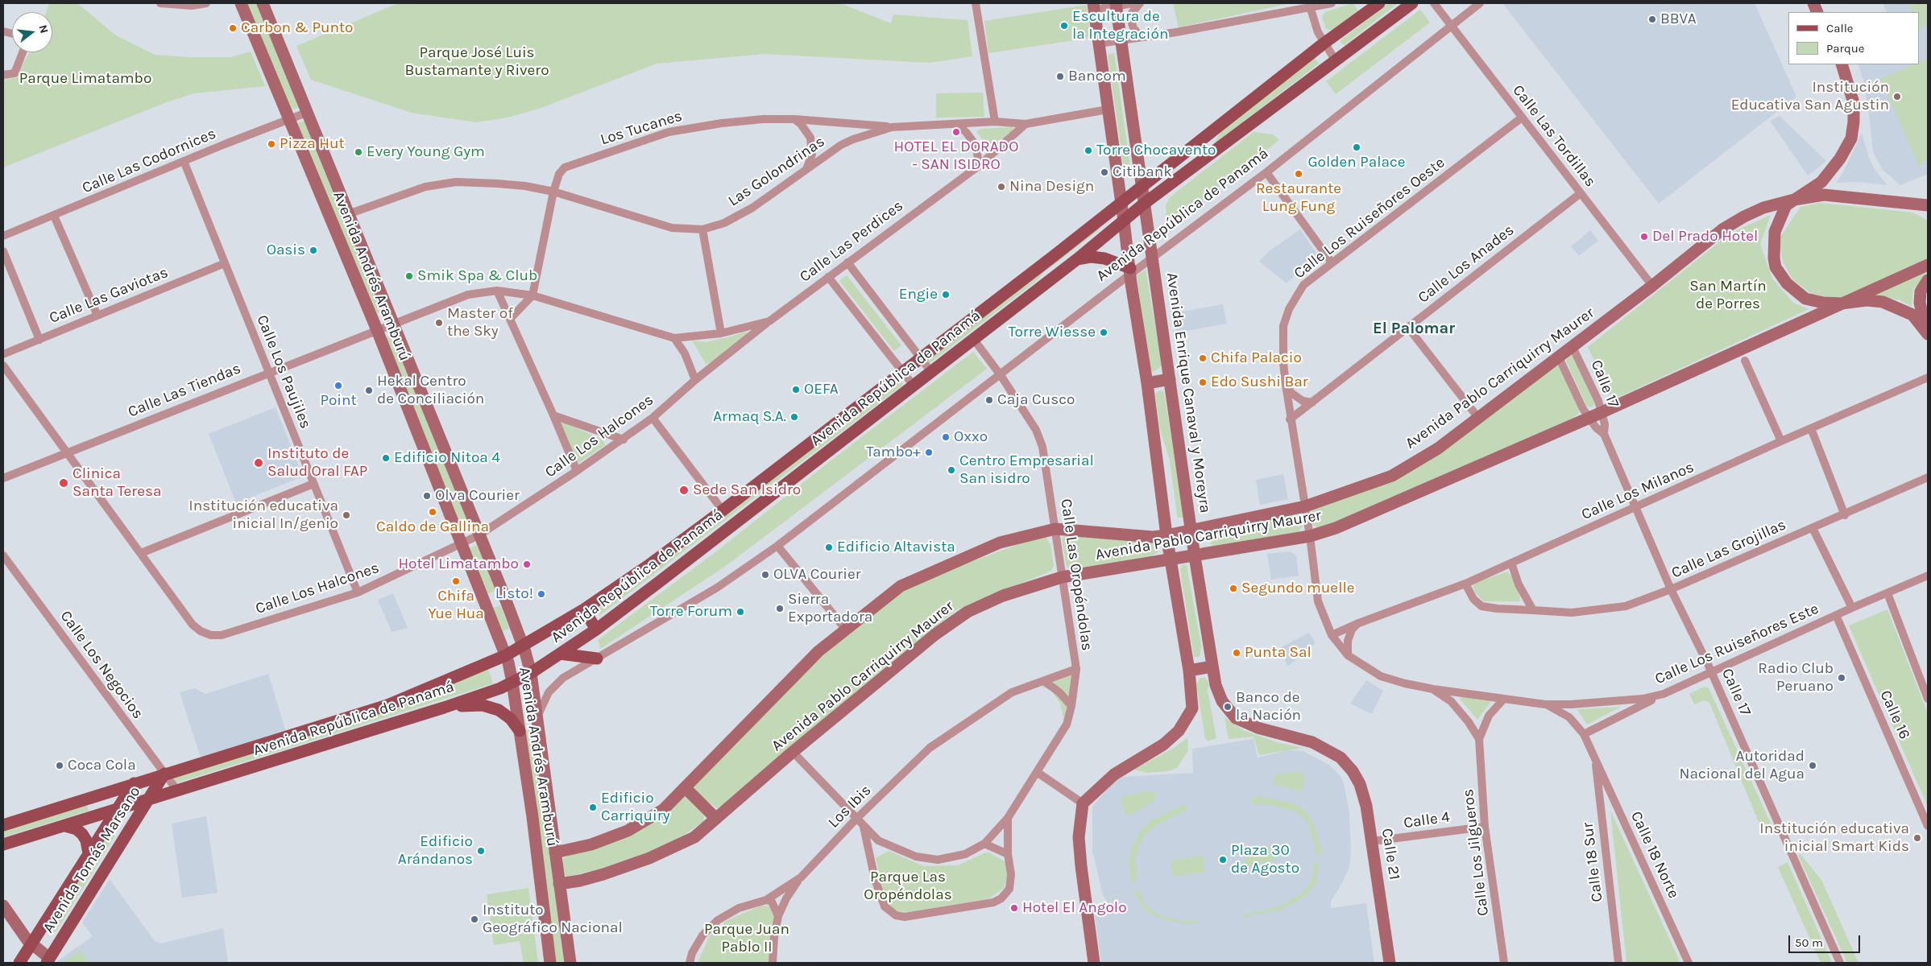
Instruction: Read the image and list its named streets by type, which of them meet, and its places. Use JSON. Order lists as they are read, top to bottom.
{
  "streets": {
    "main road": [
      "Avenida República de Panamá",
      "Avenida Andrés Aramburú",
      "Avenida Pablo Carriquirry Maurer",
      "Avenida Enrique Canaval y Moreyra",
      "Calle 21",
      "Avenida Tomás Marsano"
    ],
    "street": [
      "Los Tucanes",
      "Calle Las Tordillas",
      "Calle Las Codornices",
      "Las Golondrinas",
      "Calle Los Ruiseñores Oeste",
      "Calle Las Perdices",
      "Calle Los Anades",
      "Calle Las Gaviotas",
      "Calle Los Paujiles",
      "Calle 17",
      "Calle Las Tiendas",
      "Calle Los Halcones",
      "Calle Los Milanos",
      "Calle Las Grojillas",
      "Calle Las Oropéndolas",
      "Calle Los Ruiseñores Este",
      "Calle Los Negocios",
      "Calle 16",
      "Los Ibis",
      "Calle 4",
      "Calle Los Jilgueros",
      "Calle 18 Norte",
      "Calle 18 Sur"
    ]
  },
  "crossings": [
    ["Los Tucanes", "Las Golondrinas"],
    ["Los Tucanes", "Calle Las Perdices"],
    ["Calle Las Tordillas", "Avenida República de Panamá"],
    ["Calle Las Tordillas", "Calle Los Ruiseñores Oeste"],
    ["Calle Las Tordillas", "Calle Los Anades"],
    ["Calle Las Tordillas", "Avenida Pablo Carriquirry Maurer"],
    ["Calle Las Codornices", "Avenida Andrés Aramburú"],
    ["Calle Las Codornices", "Calle Los Paujiles"],
    ["Las Golondrinas", "Calle Las Perdices"],
    ["Las Golondrinas", "Avenida Andrés Aramburú"],
    ["Avenida República de Panamá", "Avenida Andrés Aramburú"],
    ["Avenida República de Panamá", "Avenida Enrique Canaval y Moreyra"],
    ["Avenida República de Panamá", "Calle Las Oropéndolas"],
    ["Avenida República de Panamá", "Calle Los Negocios"],
    ["Avenida República de Panamá", "Avenida Tomás Marsano"],
    ["Calle Los Ruiseñores Oeste", "Calle Los Anades"],
    ["Calle Los Ruiseñores Oeste", "Avenida Pablo Carriquirry Maurer"],
    ["Calle Los Ruiseñores Oeste", "Calle Los Ruiseñores Este"],
    ["Calle Las Perdices", "Avenida Andrés Aramburú"],
    ["Calle Las Perdices", "Calle Las Tiendas"],
    ["Calle Las Perdices", "Calle Los Halcones"],
    ["Avenida Andrés Aramburú", "Avenida Pablo Carriquirry Maurer"],
    ["Avenida Andrés Aramburú", "Calle Las Tiendas"],
    ["Avenida Andrés Aramburú", "Calle Los Halcones"],
    ["Calle Las Gaviotas", "Calle Los Paujiles"],
    ["Calle Los Paujiles", "Calle Las Tiendas"],
    ["Calle Los Paujiles", "Calle Los Halcones"],
    ["Avenida Pablo Carriquirry Maurer", "Calle 17"],
    ["Avenida Pablo Carriquirry Maurer", "Avenida Enrique Canaval y Moreyra"],
    ["Avenida Pablo Carriquirry Maurer", "Calle Las Oropéndolas"],
    ["Avenida Pablo Carriquirry Maurer", "Calle Los Ruiseñores Este"],
    ["Calle 17", "Calle Los Milanos"],
    ["Calle 17", "Calle Las Grojillas"],
    ["Calle 17", "Calle Los Ruiseñores Este"],
    ["Calle Las Tiendas", "Calle Los Halcones"],
    ["Avenida Enrique Canaval y Moreyra", "Calle 21"],
    ["Calle Los Milanos", "Calle Las Grojillas"],
    ["Calle Los Milanos", "Calle Los Ruiseñores Este"],
    ["Calle Las Oropéndolas", "Los Ibis"],
    ["Calle Los Ruiseñores Este", "Calle 16"],
    ["Calle Los Ruiseñores Este", "Calle Los Jilgueros"],
    ["Calle Los Ruiseñores Este", "Calle 18 Norte"],
    ["Calle Los Negocios", "Avenida Tomás Marsano"],
    ["Calle 4", "Calle Los Jilgueros"],
    ["Calle 4", "Calle 21"],
    ["Calle 18 Norte", "Calle 18 Sur"]
  ],
  "districts": ["El Palomar"],
  "parks": [
    "Parque José Luis Bustamante y Rivero",
    "Parque Limatambo",
    "San Martín de Porres",
    "Parque Las Oropéndolas",
    "Parque Juan Pablo II"
  ],
  "places": [
    "BBVA",
    "Escultura de la Integración",
    "Carbon & Punto",
    "Bancom",
    "Institución Educativa San Agustin",
    "HOTEL EL DORADO - SAN ISIDRO",
    "Pizza Hut",
    "Golden Palace",
    "Torre Chocavento",
    "Every Young Gym",
    "Citibank",
    "Restaurante Lung Fung",
    "Nina Design",
    "Del Prado Hotel",
    "Oasis",
    "Smik Spa & Club",
    "Engie",
    "Master of the Sky",
    "Torre Wiesse",
    "Chifa Palacio",
    "Edo Sushi Bar",
    "Point",
    "OEFA",
    "Hekal Centro de Conciliación",
    "Caja Cusco",
    "Armaq S.A.",
    "Oxxo",
    "Tambo+",
    "Edificio Nitoa 4",
    "Instituto de Salud Oral FAP",
    "Centro Empresarial San isidro",
    "Clinica Santa Teresa",
    "Sede San Isidro",
    "Olva Courier",
    "Caldo de Gallina",
    "Institución educativa inicial In/genio",
    "Edificio Altavista",
    "Hotel Limatambo",
    "OLVA Courier",
    "Chifa Yue Hua",
    "Segundo muelle",
    "Listo!",
    "Sierra Exportadora",
    "Torre Forum",
    "Punta Sal",
    "Radio Club Peruano",
    "Banco de la Nación",
    "Coca Cola",
    "Autoridad Nacional del Agua",
    "Edificio Carriquiry",
    "Institución educativa inicial Smart Kids",
    "Edificio Arándanos",
    "Plaza 30 de Agosto",
    "Hotel El Angolo",
    "Instituto Geográfico Nacional"
  ],
  "legend": ["Calle", "Parque"],
  "scale_bar": "50 m",
  "north": "right"
}
